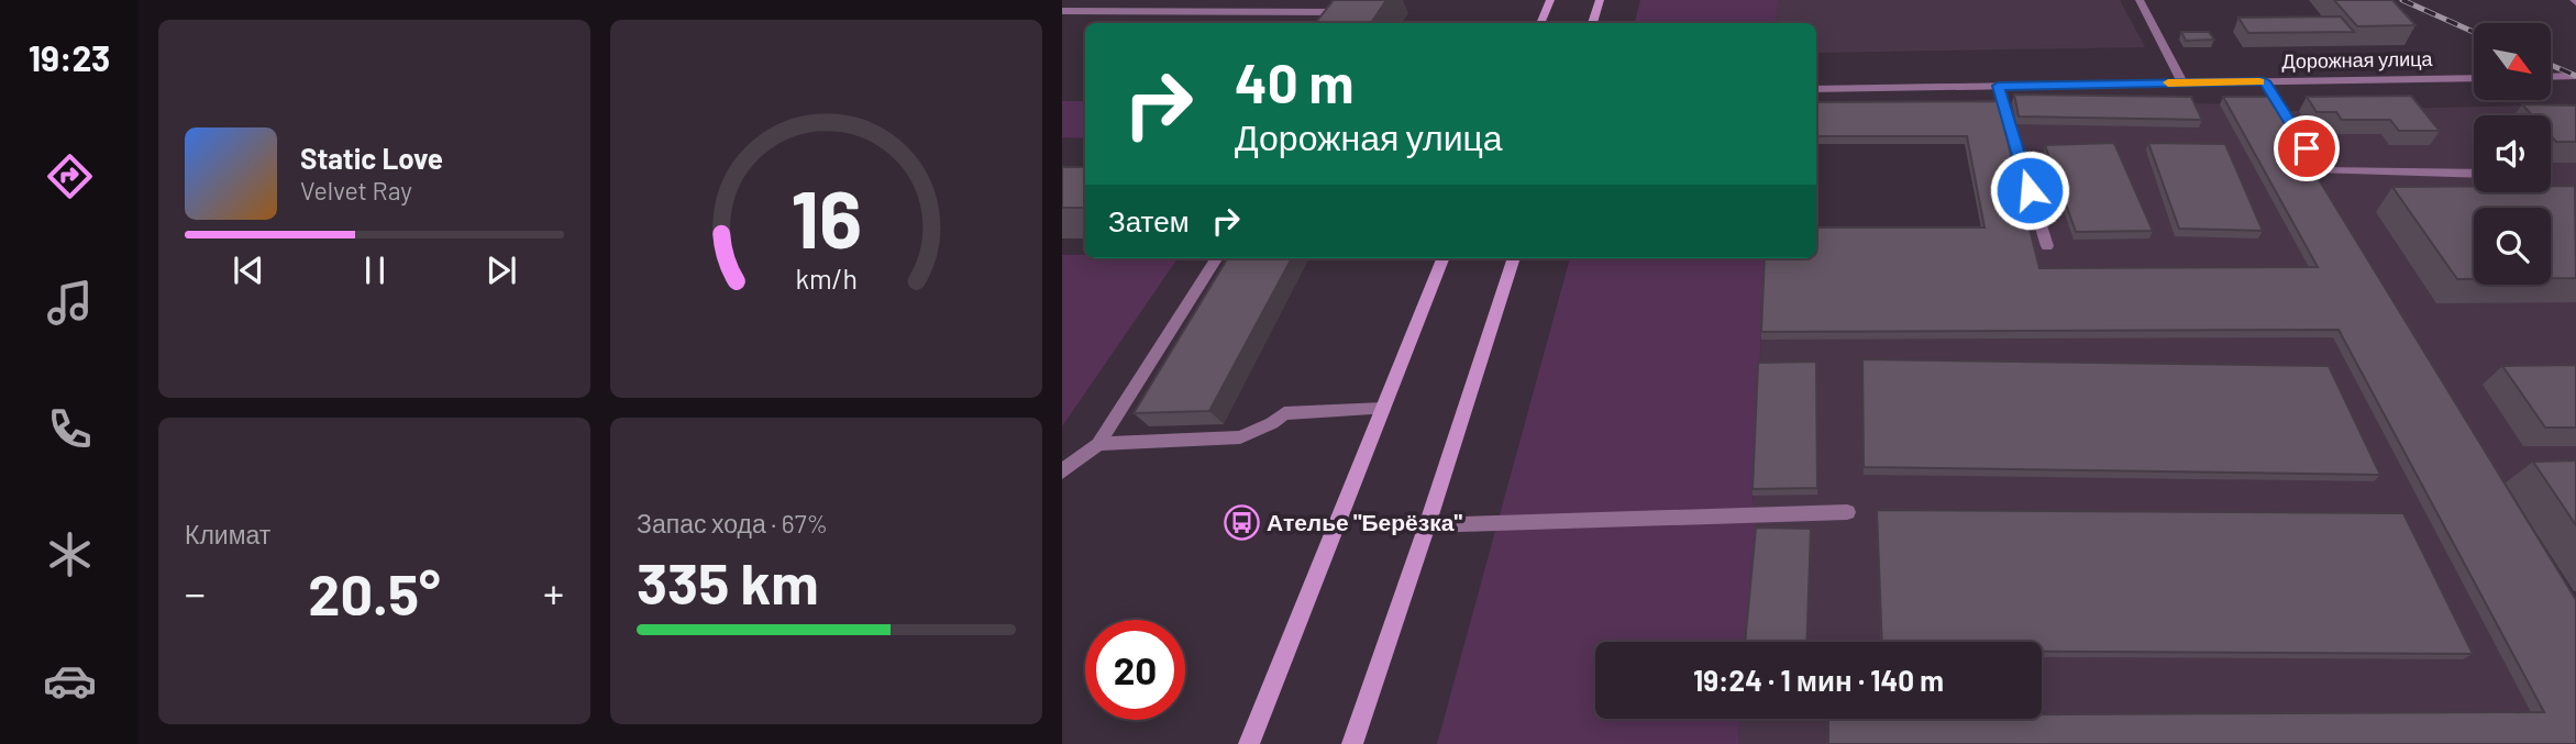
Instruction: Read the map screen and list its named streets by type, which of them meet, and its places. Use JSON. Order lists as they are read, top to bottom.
{
  "streets": {
    "street": ["Дорожная улица"]
  },
  "places": {
    "bus stop": ["Ателье \"Берёзка\""]
  },
  "north": "bottom right",
  "page": {
    "tabs": "19:23",
    "turn": ["40 m", "Дорожная улица"],
    "song": ["Static Love", "Velvet Ray"],
    "then": "Затем",
    "tile": [
      "Климат",
      ["Запас хода · 67%", "335 km"]
    ],
    "heat": ["−", "20.5°", "+"],
    "limit": "20",
    "trip": "19:24 · 1 мин · 140 m",
    "gauge": ["16", "km/h"]
  }
}
